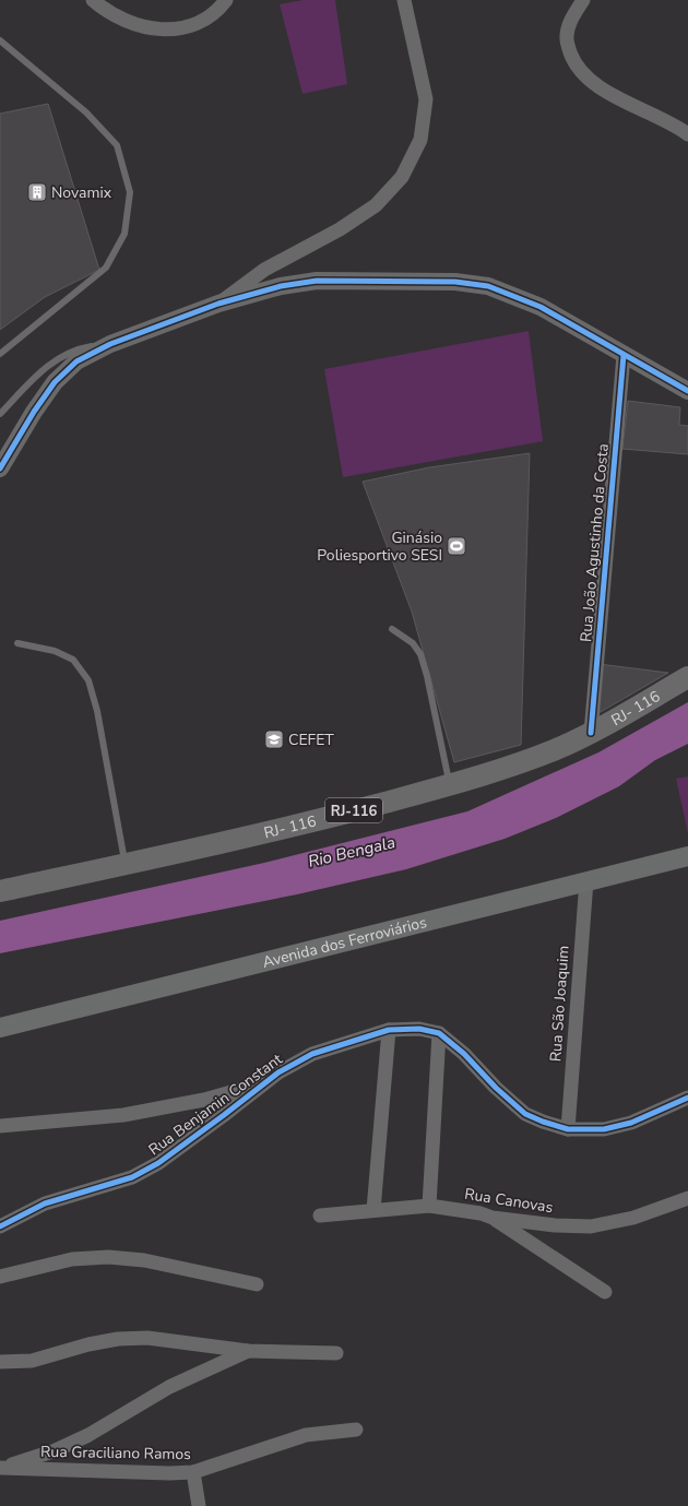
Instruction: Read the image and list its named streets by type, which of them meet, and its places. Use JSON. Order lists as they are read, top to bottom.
{
  "streets": {
    "main road": ["RJ- 116", "RJ-116", "Avenida dos Ferroviários"],
    "street": [
      "Rua João Agustinho da Costa",
      "Rua São Joaquim",
      "Rua Benjamin Constant",
      "Rua Canovas",
      "Rua Graciliano Ramos"
    ]
  },
  "crossings": [
    ["Rua João Agustinho da Costa", "RJ- 116"],
    ["Avenida dos Ferroviários", "Rua São Joaquim"],
    ["Rua São Joaquim", "Rua Benjamin Constant"]
  ],
  "water": ["Rio Bengala"],
  "places": {
    "building": ["Novamix"],
    "sports": ["Ginásio Poliesportivo SESI"],
    "school or university": ["CEFET"]
  }
}
